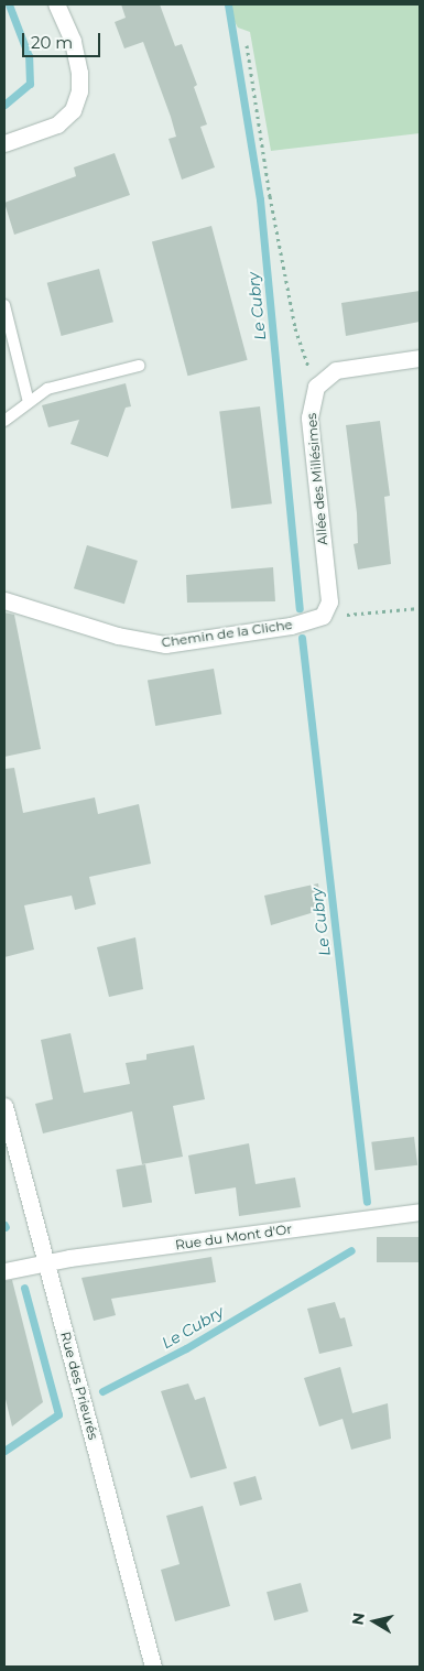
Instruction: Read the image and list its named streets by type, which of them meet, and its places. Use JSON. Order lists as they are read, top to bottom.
{
  "streets": {
    "street": [
      "Allée des Millésimes",
      "Chemin de la Cliche",
      "Rue du Mont d'Or",
      "Rue des Prieurés"
    ]
  },
  "crossings": [
    ["Allée des Millésimes", "Chemin de la Cliche"],
    ["Rue du Mont d'Or", "Rue des Prieurés"]
  ],
  "water": ["Le Cubry"],
  "scale_bar": "20 m",
  "north": "left"
}
